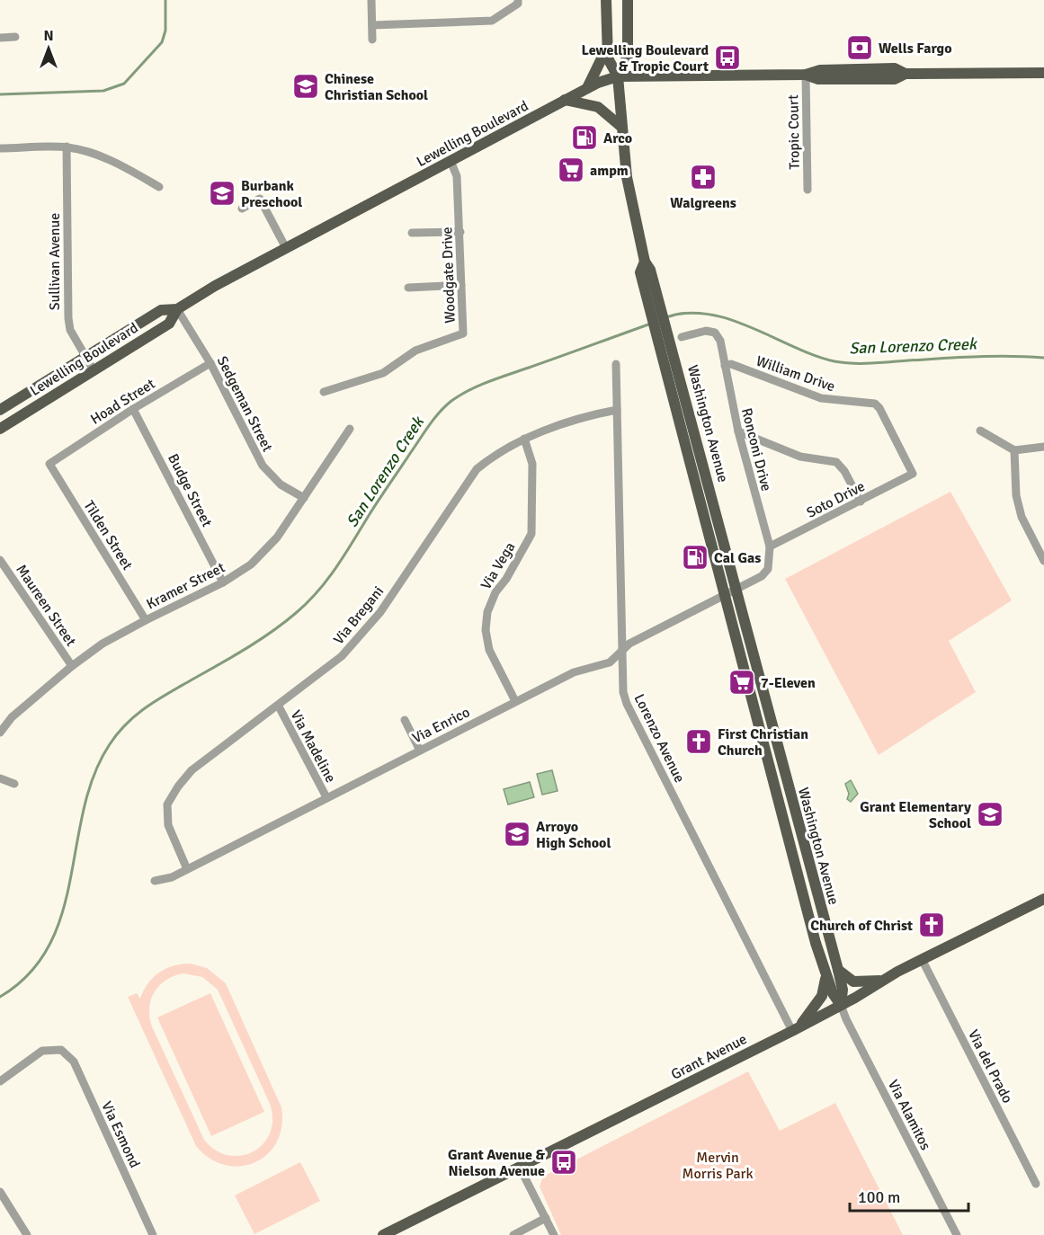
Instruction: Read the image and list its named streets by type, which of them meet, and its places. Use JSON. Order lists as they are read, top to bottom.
{
  "streets": {
    "main road": ["Lewelling Boulevard", "Washington Avenue", "Grant Avenue"],
    "street": [
      "Tropic Court",
      "Sullivan Avenue",
      "Woodgate Drive",
      "William Drive",
      "Hoad Street",
      "Sedgeman Street",
      "Ronconi Drive",
      "Budge Street",
      "Soto Drive",
      "Tilden Street",
      "Via Vega",
      "Kramer Street",
      "Maureen Street",
      "Via Bregani",
      "Via Enrico",
      "Lorenzo Avenue",
      "Via Madeline",
      "Via del Prado",
      "Via Alamitos",
      "Via Esmond"
    ]
  },
  "crossings": [
    ["Tropic Court", "Lewelling Boulevard"],
    ["Lewelling Boulevard", "Sullivan Avenue"],
    ["Lewelling Boulevard", "Woodgate Drive"],
    ["Lewelling Boulevard", "Sedgeman Street"],
    ["Lewelling Boulevard", "Washington Avenue"],
    ["William Drive", "Ronconi Drive"],
    ["William Drive", "Soto Drive"],
    ["Hoad Street", "Sedgeman Street"],
    ["Hoad Street", "Budge Street"],
    ["Hoad Street", "Tilden Street"],
    ["Sedgeman Street", "Kramer Street"],
    ["Washington Avenue", "Ronconi Drive"],
    ["Washington Avenue", "Via Enrico"],
    ["Washington Avenue", "Grant Avenue"],
    ["Washington Avenue", "Via Alamitos"],
    ["Ronconi Drive", "Soto Drive"],
    ["Ronconi Drive", "Via Enrico"],
    ["Budge Street", "Kramer Street"],
    ["Tilden Street", "Kramer Street"],
    ["Via Vega", "Via Bregani"],
    ["Via Vega", "Via Enrico"],
    ["Kramer Street", "Maureen Street"],
    ["Via Bregani", "Via Enrico"],
    ["Via Bregani", "Lorenzo Avenue"],
    ["Via Bregani", "Via Madeline"],
    ["Via Enrico", "Lorenzo Avenue"],
    ["Via Enrico", "Via Madeline"],
    ["Lorenzo Avenue", "Grant Avenue"],
    ["Grant Avenue", "Via del Prado"],
    ["Grant Avenue", "Via Alamitos"]
  ],
  "water": ["San Lorenzo Creek"],
  "parks": ["Mervin Morris Park"],
  "places": {
    "bank": ["Wells Fargo"],
    "bus stop": ["Lewelling Boulevard & Tropic Court", "Grant Avenue & Nielson Avenue"],
    "school or university": [
      "Chinese Christian School",
      "Burbank Preschool",
      "Grant Elementary School",
      "Arroyo High School"
    ],
    "fuel station": ["Arco", "Cal Gas"],
    "supermarket": ["ampm", "7-Eleven"],
    "pharmacy": ["Walgreens"],
    "church": ["First Christian Church", "Church of Christ"]
  },
  "scale_bar": "100 m",
  "north": "top"
}
